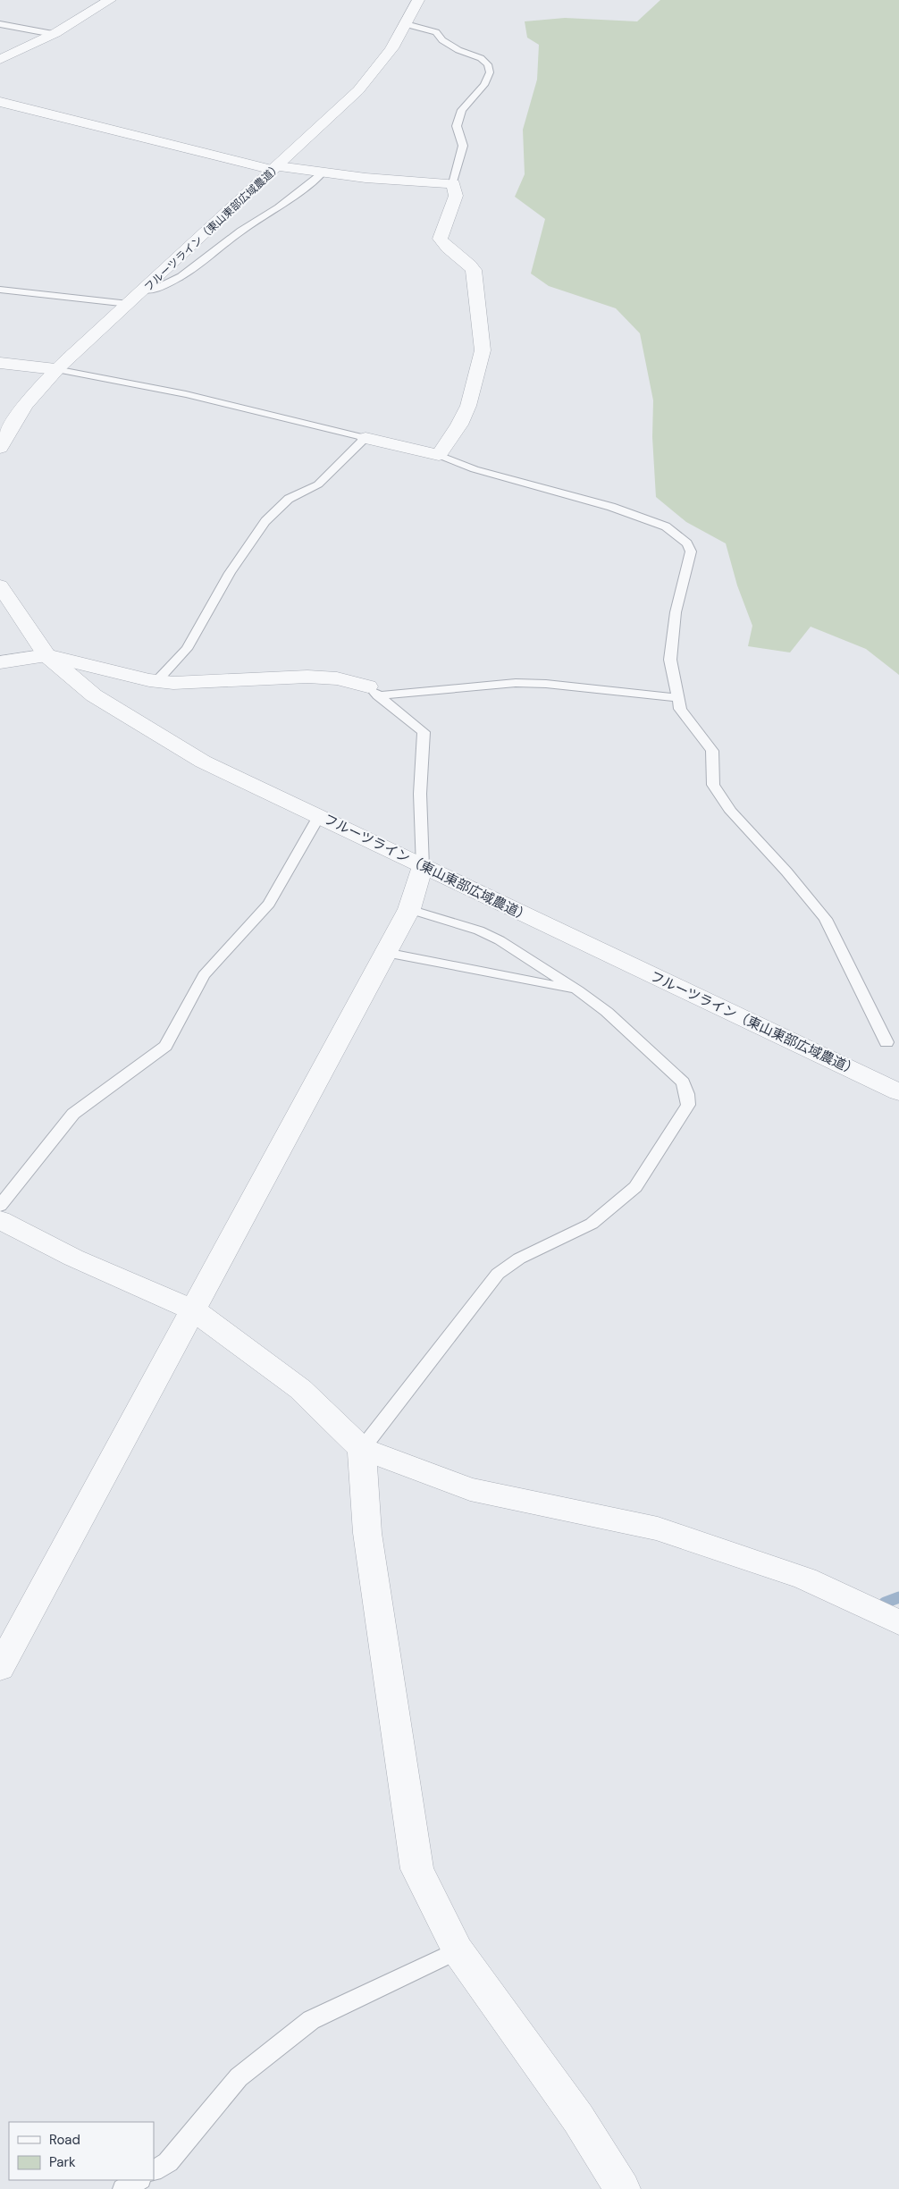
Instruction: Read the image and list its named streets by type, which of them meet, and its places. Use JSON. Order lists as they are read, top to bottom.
{
  "streets": {
    "street": ["フルーツライン（東山東部広域農道）"]
  },
  "legend": ["Road", "Park"]
}
